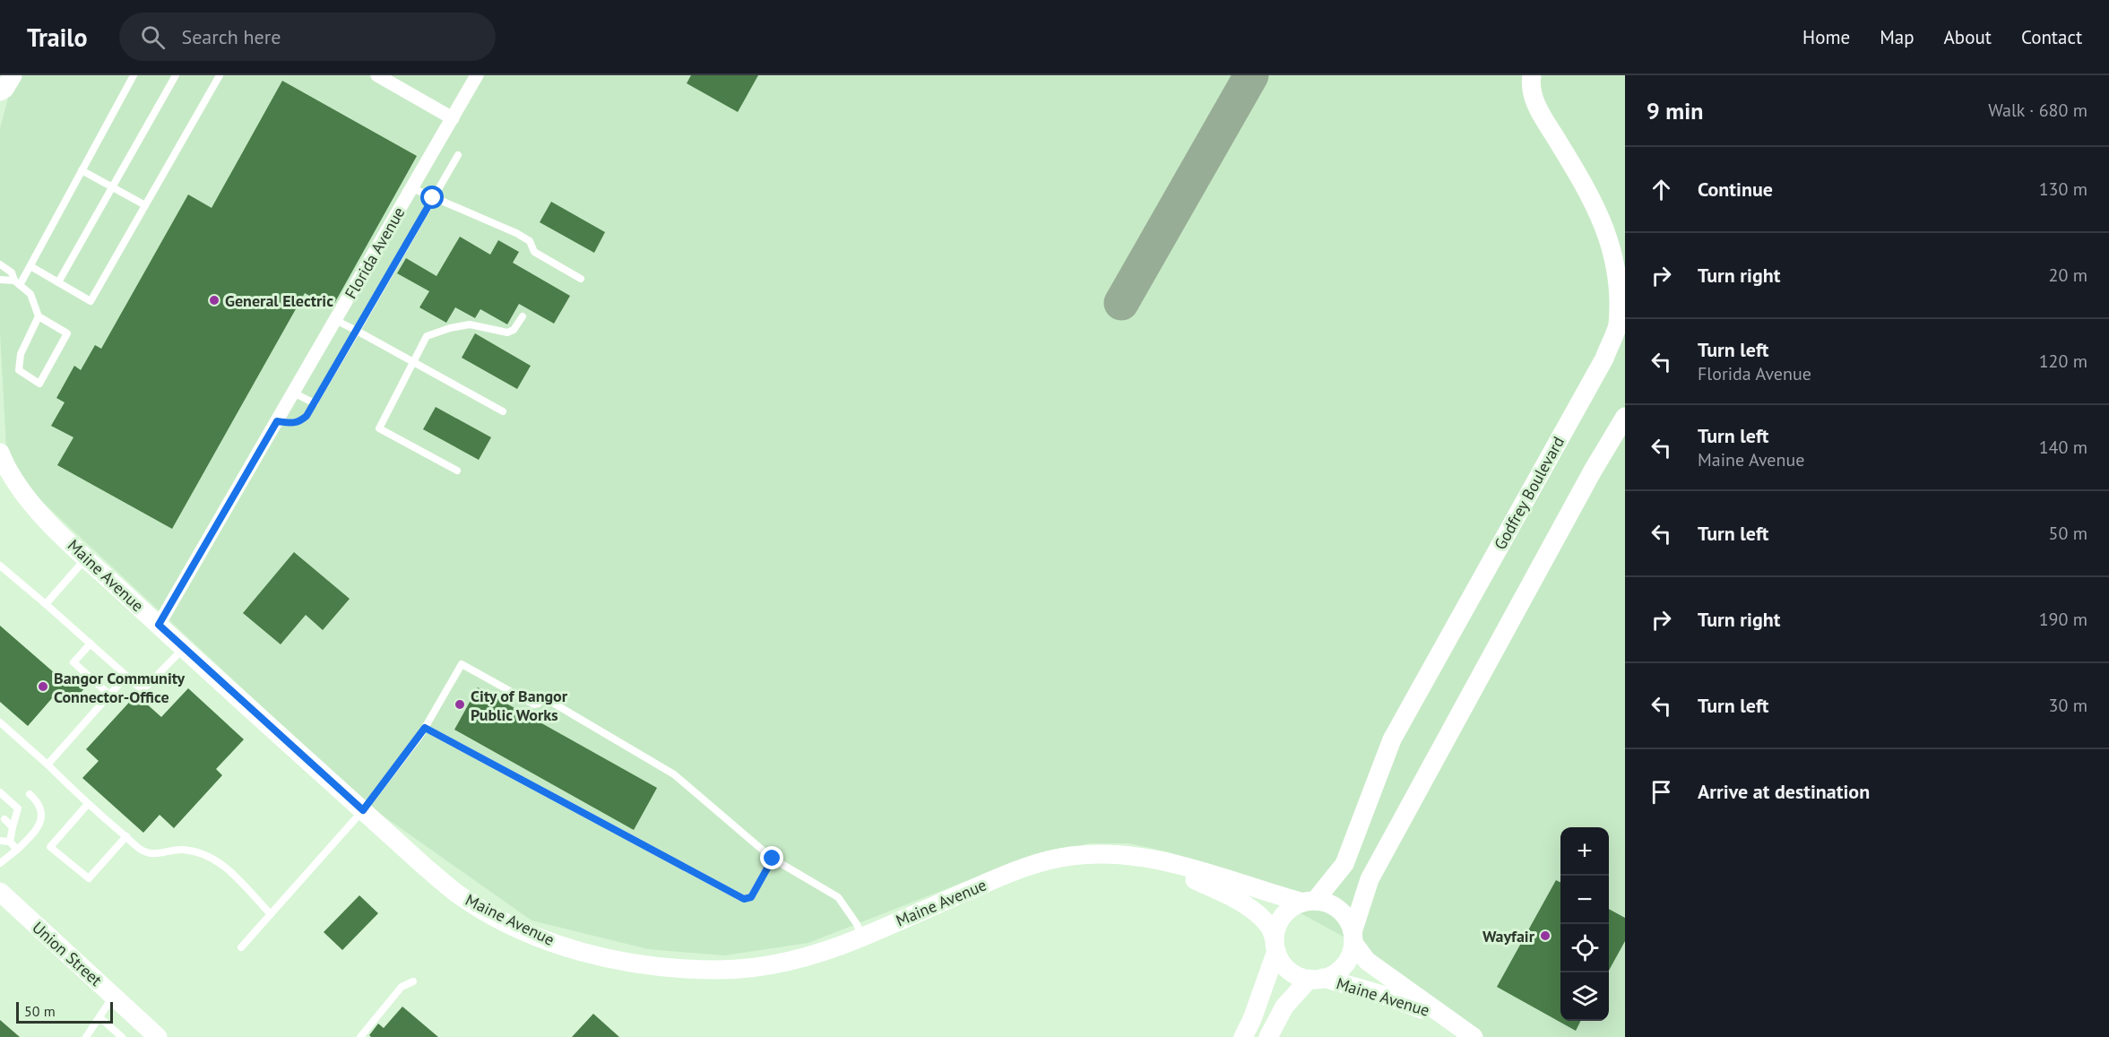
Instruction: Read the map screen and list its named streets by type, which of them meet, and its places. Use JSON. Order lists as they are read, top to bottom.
{
  "streets": {
    "street": [
      "Florida Avenue",
      "Godfrey Boulevard",
      "Maine Avenue",
      "Union Street"
    ]
  },
  "crossings": [
    ["Florida Avenue", "Maine Avenue"],
    ["Godfrey Boulevard", "Maine Avenue"]
  ],
  "places": [
    "General Electric",
    "Bangor Community Connector-Office",
    "City of Bangor Public Works",
    "Wayfair"
  ],
  "scale_bar": "50 m",
  "page": {
    "header": "Trailo",
    "search": "Search here",
    "nav": [
      "Home",
      "Map",
      "About",
      "Contact"
    ],
    "heading": ["9 min", "Walk · 680 m"],
    "list": [
      ["Continue", "130 m"],
      ["Turn right", "20 m"],
      ["Turn left", "Florida Avenue", "120 m"],
      ["Turn left", "Maine Avenue", "140 m"],
      ["Turn left", "50 m"],
      ["Turn right", "190 m"],
      ["Turn left", "30 m"],
      "Arrive at destination"
    ],
    "map_buttons": ["+", "−"],
    "scale": "50 m"
  }
}
